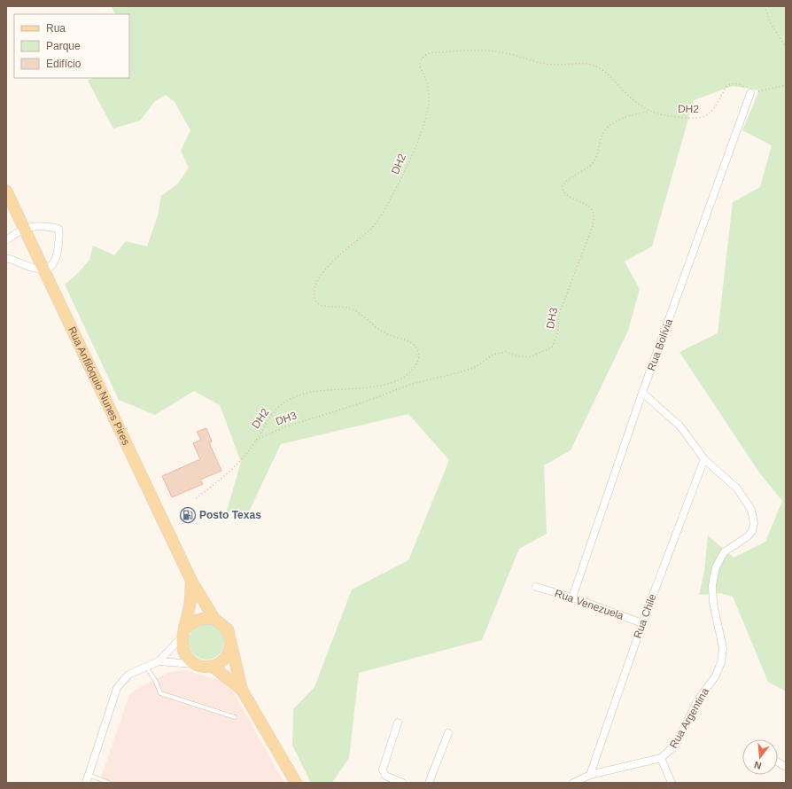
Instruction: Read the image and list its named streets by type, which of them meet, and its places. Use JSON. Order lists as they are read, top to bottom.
{
  "streets": {
    "main road": ["Rua Anfilóquio Nunes Pires"],
    "street": [
      "Rua Bolívia",
      "Rua Venezuela",
      "Rua Chile",
      "Rua Argentina"
    ],
    "path": ["DH2", "DH3"]
  },
  "crossings": [
    ["DH2", "DH3"],
    ["DH2", "Rua Bolívia"],
    ["Rua Bolívia", "Rua Venezuela"],
    ["Rua Bolívia", "Rua Argentina"],
    ["Rua Venezuela", "Rua Chile"],
    ["Rua Chile", "Rua Argentina"]
  ],
  "places": {
    "fuel station": ["Posto Texas"]
  },
  "legend": ["Rua", "Parque", "Edifício"],
  "north": "bottom"
}
